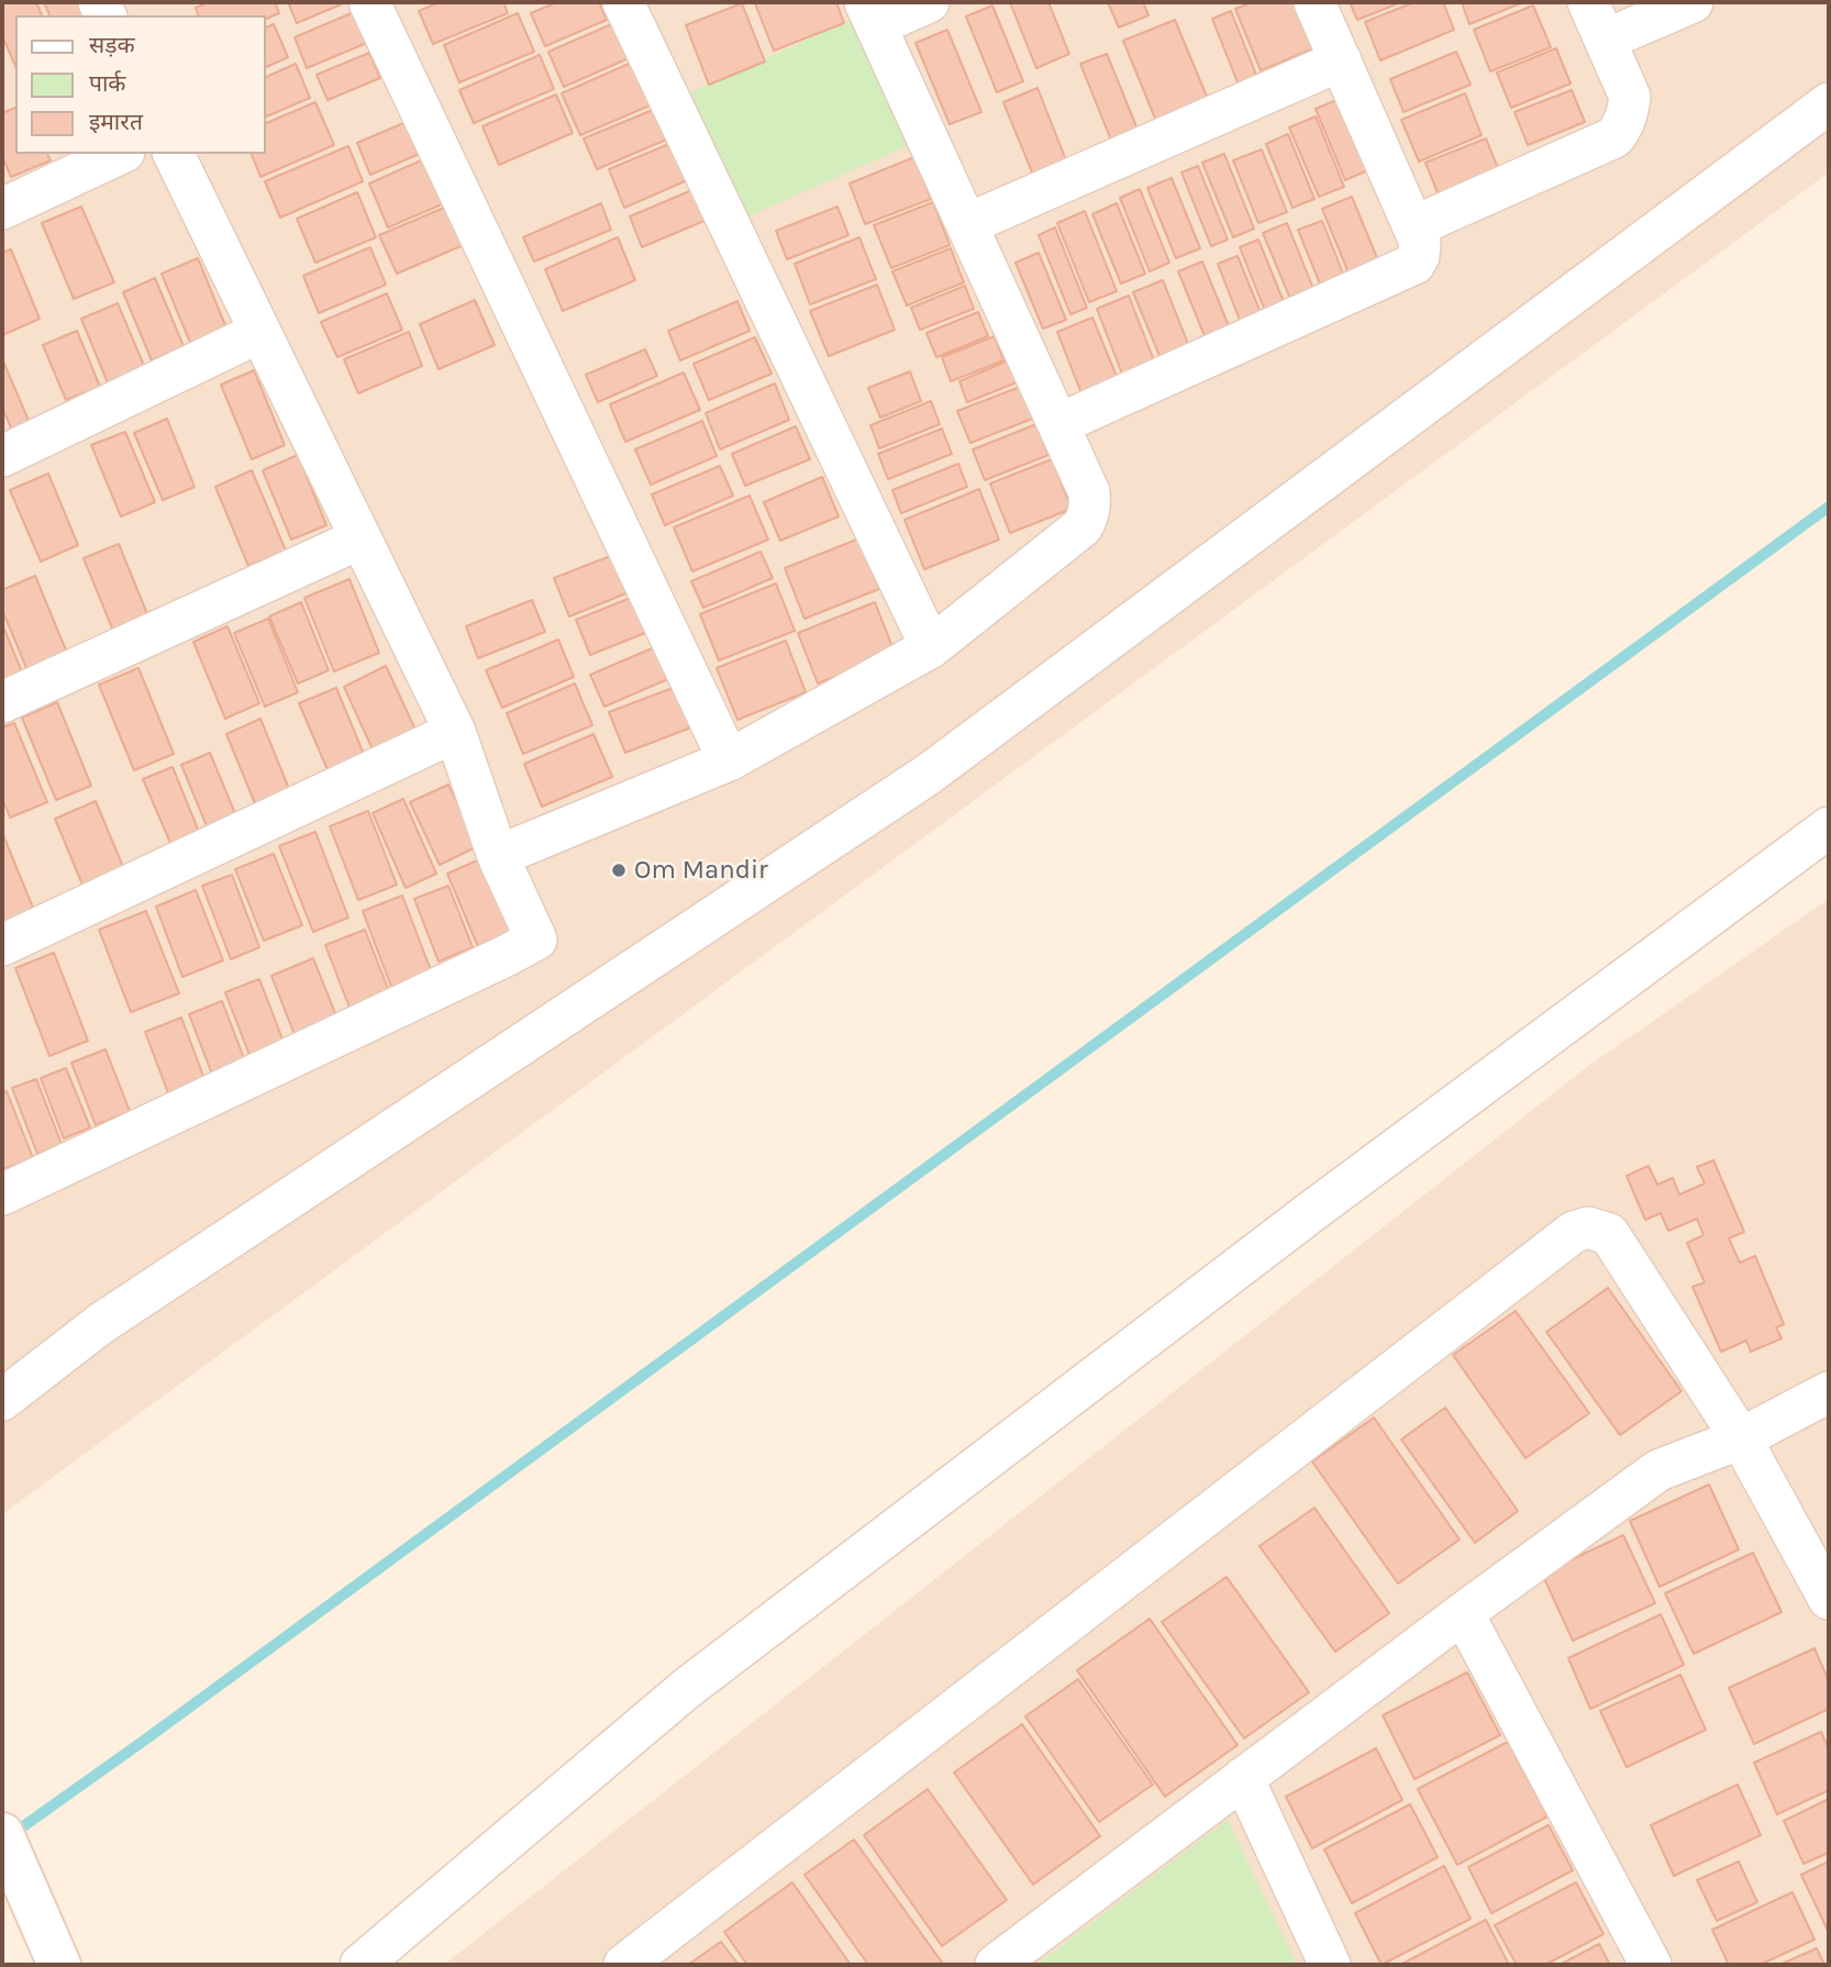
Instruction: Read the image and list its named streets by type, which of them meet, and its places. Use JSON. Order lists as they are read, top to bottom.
{
  "places": ["Om Mandir"],
  "legend": ["सड़क", "पार्क", "इमारत"]
}
